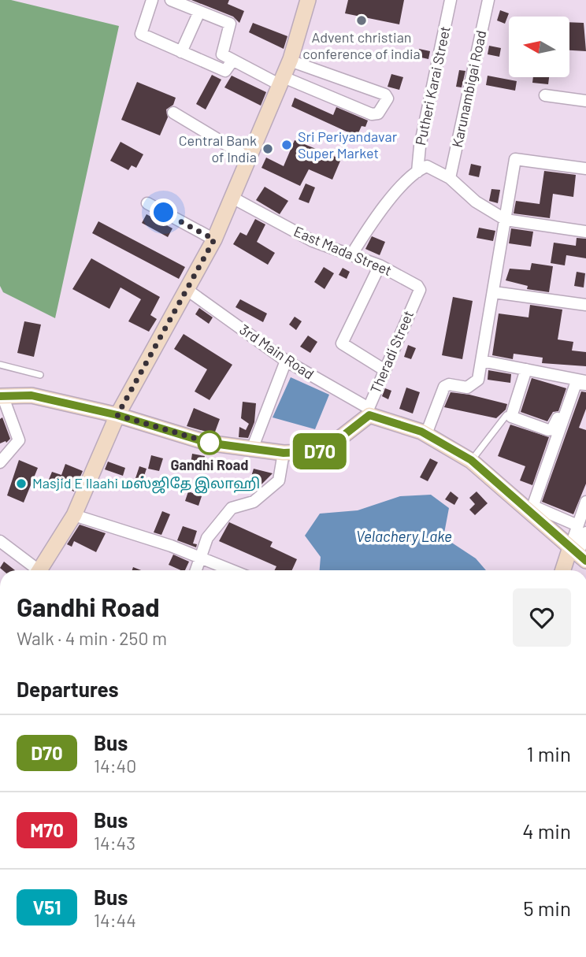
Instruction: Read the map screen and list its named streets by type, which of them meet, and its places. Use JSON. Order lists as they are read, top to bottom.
{
  "streets": {
    "street": [
      "Putheri Karai Street",
      "Karunambigai Road",
      "East Mada Street",
      "3rd Main Road",
      "Theradi Street"
    ]
  },
  "crossings": [
    ["East Mada Street", "Theradi Street"],
    ["3rd Main Road", "Theradi Street"]
  ],
  "water": ["Velachery Lake"],
  "places": [
    "Advent christian conference of india",
    "Sri Periyandavar Super Market",
    "Central Bank of India",
    "Gandhi Road",
    "Masjid E Ilaahi மஸ்ஜிதே இலாஹி"
  ],
  "lines": ["bus line D70"],
  "north": "left",
  "page": {
    "on_map": "D70",
    "heading": [
      ["Gandhi Road", "Walk · 4 min · 250 m"],
      "Departures"
    ],
    "list": [
      {
        "mark": "D70",
        "name": "Bus",
        "note": "14:40",
        "value": "1 min"
      },
      {
        "mark": "M70",
        "name": "Bus",
        "note": "14:43",
        "value": "4 min"
      },
      {
        "mark": "V51",
        "name": "Bus",
        "note": "14:44",
        "value": "5 min"
      }
    ]
  }
}
